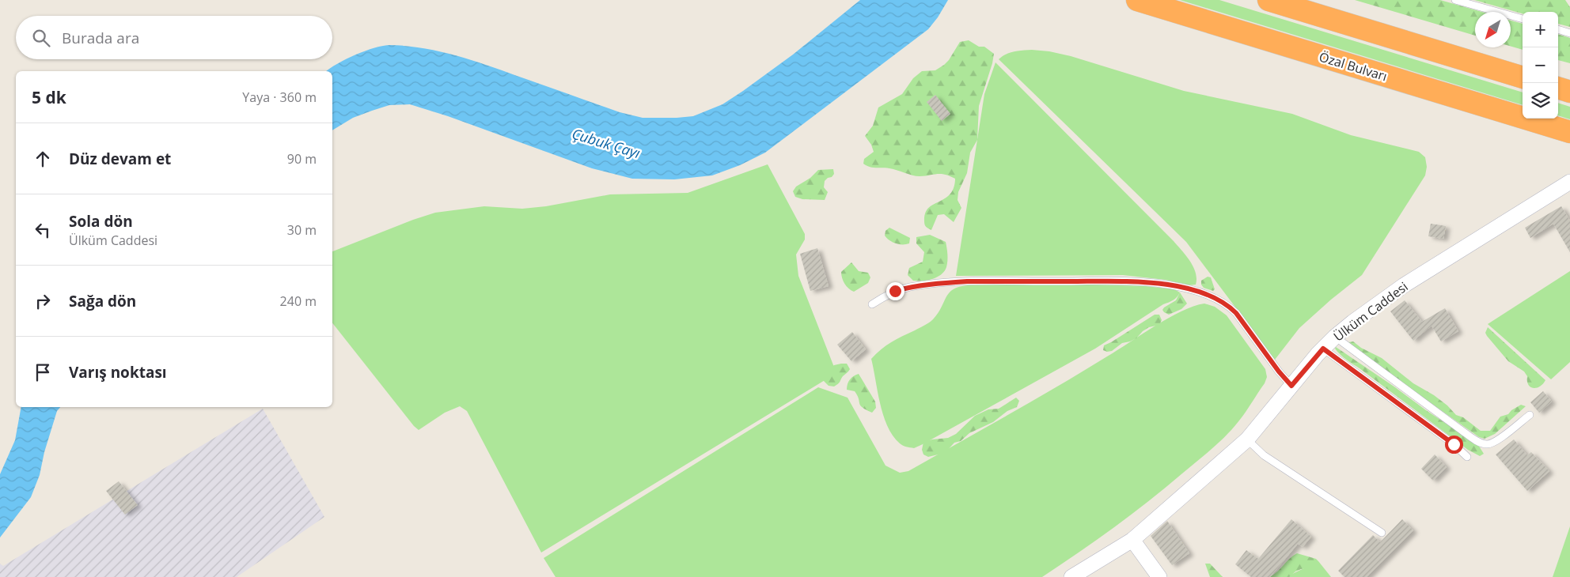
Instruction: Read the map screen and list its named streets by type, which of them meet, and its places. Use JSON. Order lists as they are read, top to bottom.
{
  "streets": {
    "highway": ["Özal Bulvarı"],
    "street": ["Ülküm Caddesi"]
  },
  "water": ["Çubuk Çayı"],
  "north": "bottom left",
  "page": {
    "map_buttons": ["+", "−"],
    "search": "Burada ara",
    "heading": ["5 dk", "Yaya · 360 m"],
    "list": [
      ["Düz devam et", "90 m"],
      ["Sola dön", "Ülküm Caddesi", "30 m"],
      ["Sağa dön", "240 m"],
      "Varış noktası"
    ]
  }
}
